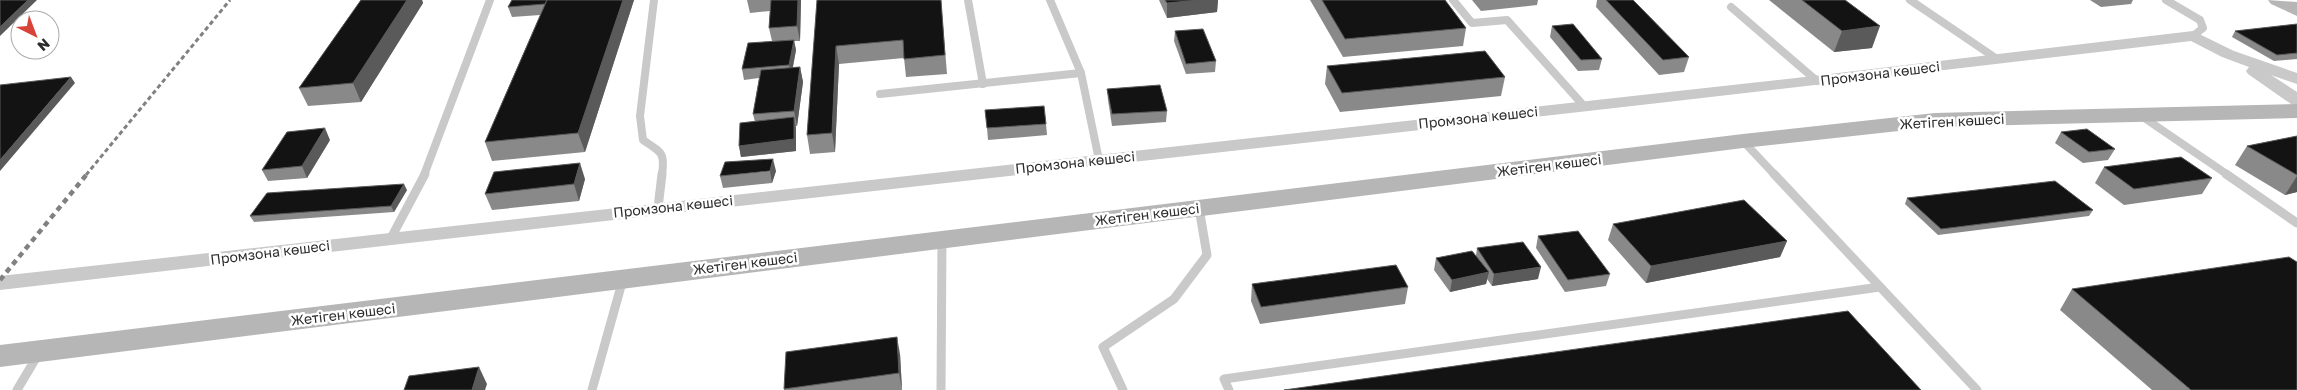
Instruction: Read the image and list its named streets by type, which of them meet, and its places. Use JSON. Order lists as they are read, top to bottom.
{
  "streets": {
    "street": ["Промзона көшесі", "Жетіген көшесі"]
  },
  "north": "bottom right"
}
